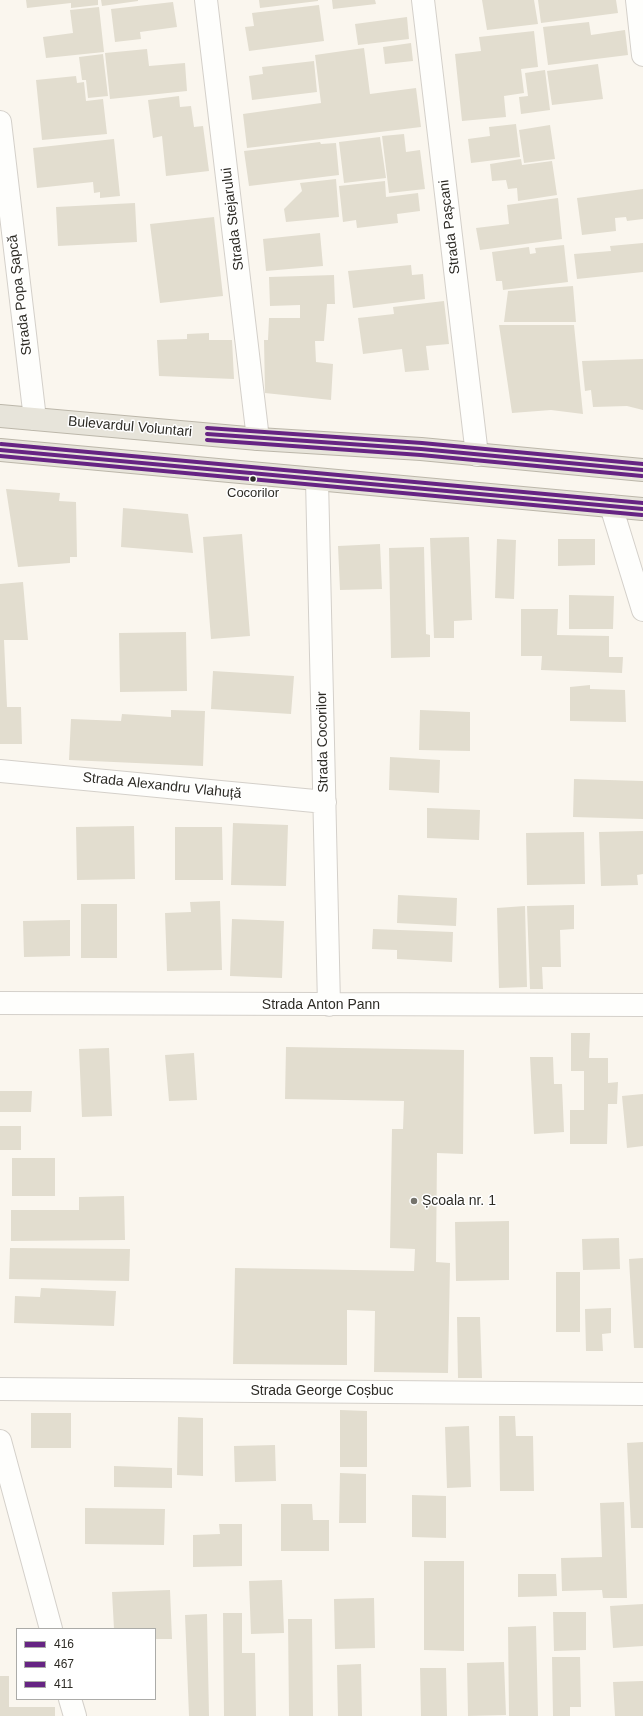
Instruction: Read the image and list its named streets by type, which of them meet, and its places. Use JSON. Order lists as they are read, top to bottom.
{
  "streets": {
    "highway": ["Bulevardul Voluntari"],
    "street": [
      "Strada Stejarului",
      "Strada Pașcani",
      "Strada Popa Șapcă",
      "Strada Cocorilor",
      "Strada Alexandru Vlahuță",
      "Strada Anton Pann",
      "Strada George Coșbuc"
    ]
  },
  "crossings": [
    ["Strada Stejarului", "Bulevardul Voluntari"],
    ["Strada Pașcani", "Bulevardul Voluntari"],
    ["Strada Popa Șapcă", "Bulevardul Voluntari"],
    ["Strada Cocorilor", "Strada Alexandru Vlahuță"],
    ["Strada Cocorilor", "Strada Anton Pann"]
  ],
  "places": ["Cocorilor", "Școala nr. 1"],
  "lines": ["transit line 411", "transit line 416", "transit line 467"],
  "legend": ["416", "467", "411"]
}
